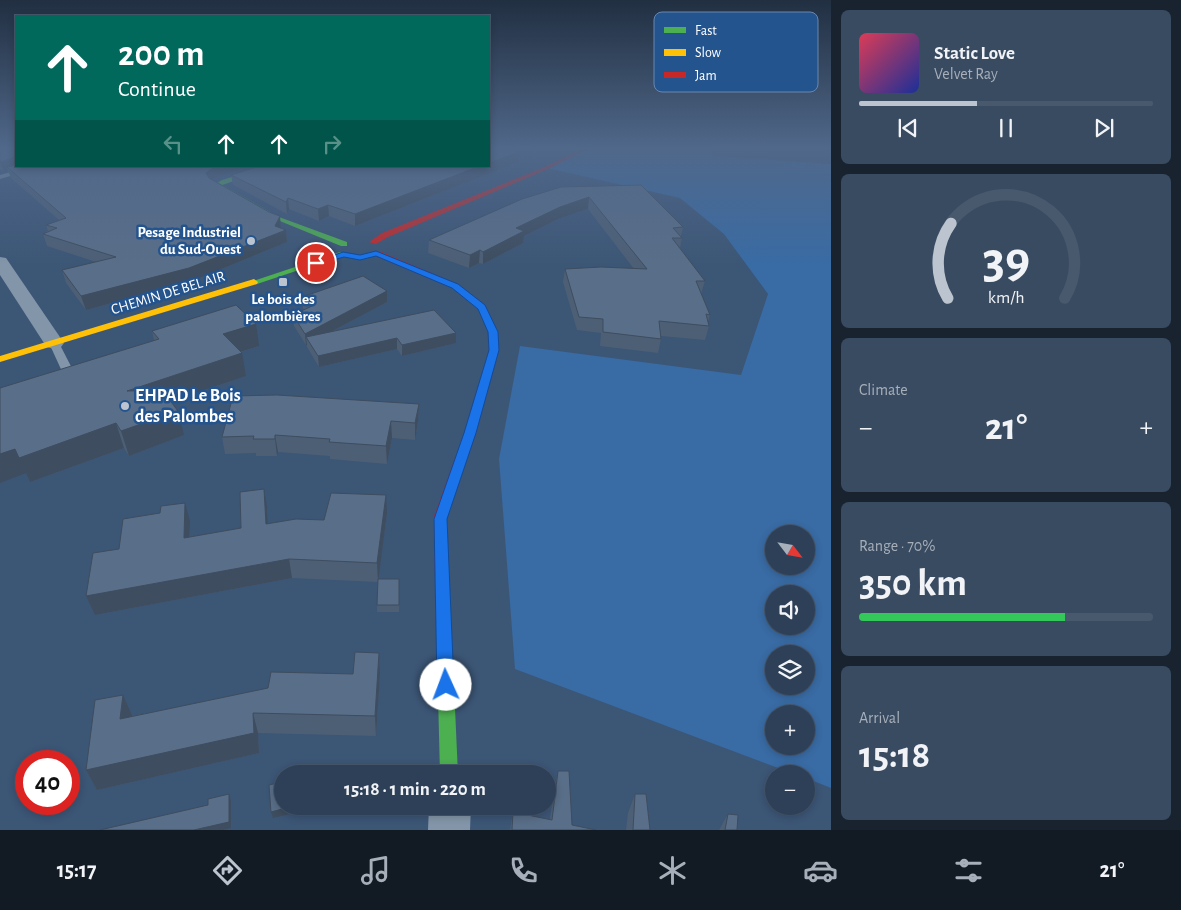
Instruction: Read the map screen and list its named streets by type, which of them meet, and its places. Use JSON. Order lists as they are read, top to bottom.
{
  "streets": {
    "street": ["CHEMIN DE BEL AIR"]
  },
  "places": {
    "other": ["Pesage Industriel du Sud-Ouest", "EHPAD Le Bois des Palombes"],
    "transit": ["Le bois des palombières"]
  },
  "legend": ["Fast", "Slow", "Jam"],
  "north": "bottom right",
  "page": {
    "turn": ["200 m", "Continue"],
    "song": ["Static Love", "Velvet Ray"],
    "tile": [
      "Climate",
      ["Range · 70%", "350 km"],
      ["Arrival", "15:18"]
    ],
    "heat": ["−", "21°", "+"],
    "map_buttons": ["+", "−"],
    "limit": "40",
    "trip": "15:18 · 1 min · 220 m",
    "tabs": ["15:17", "21°"],
    "gauge": ["39", "km/h"]
  }
}
